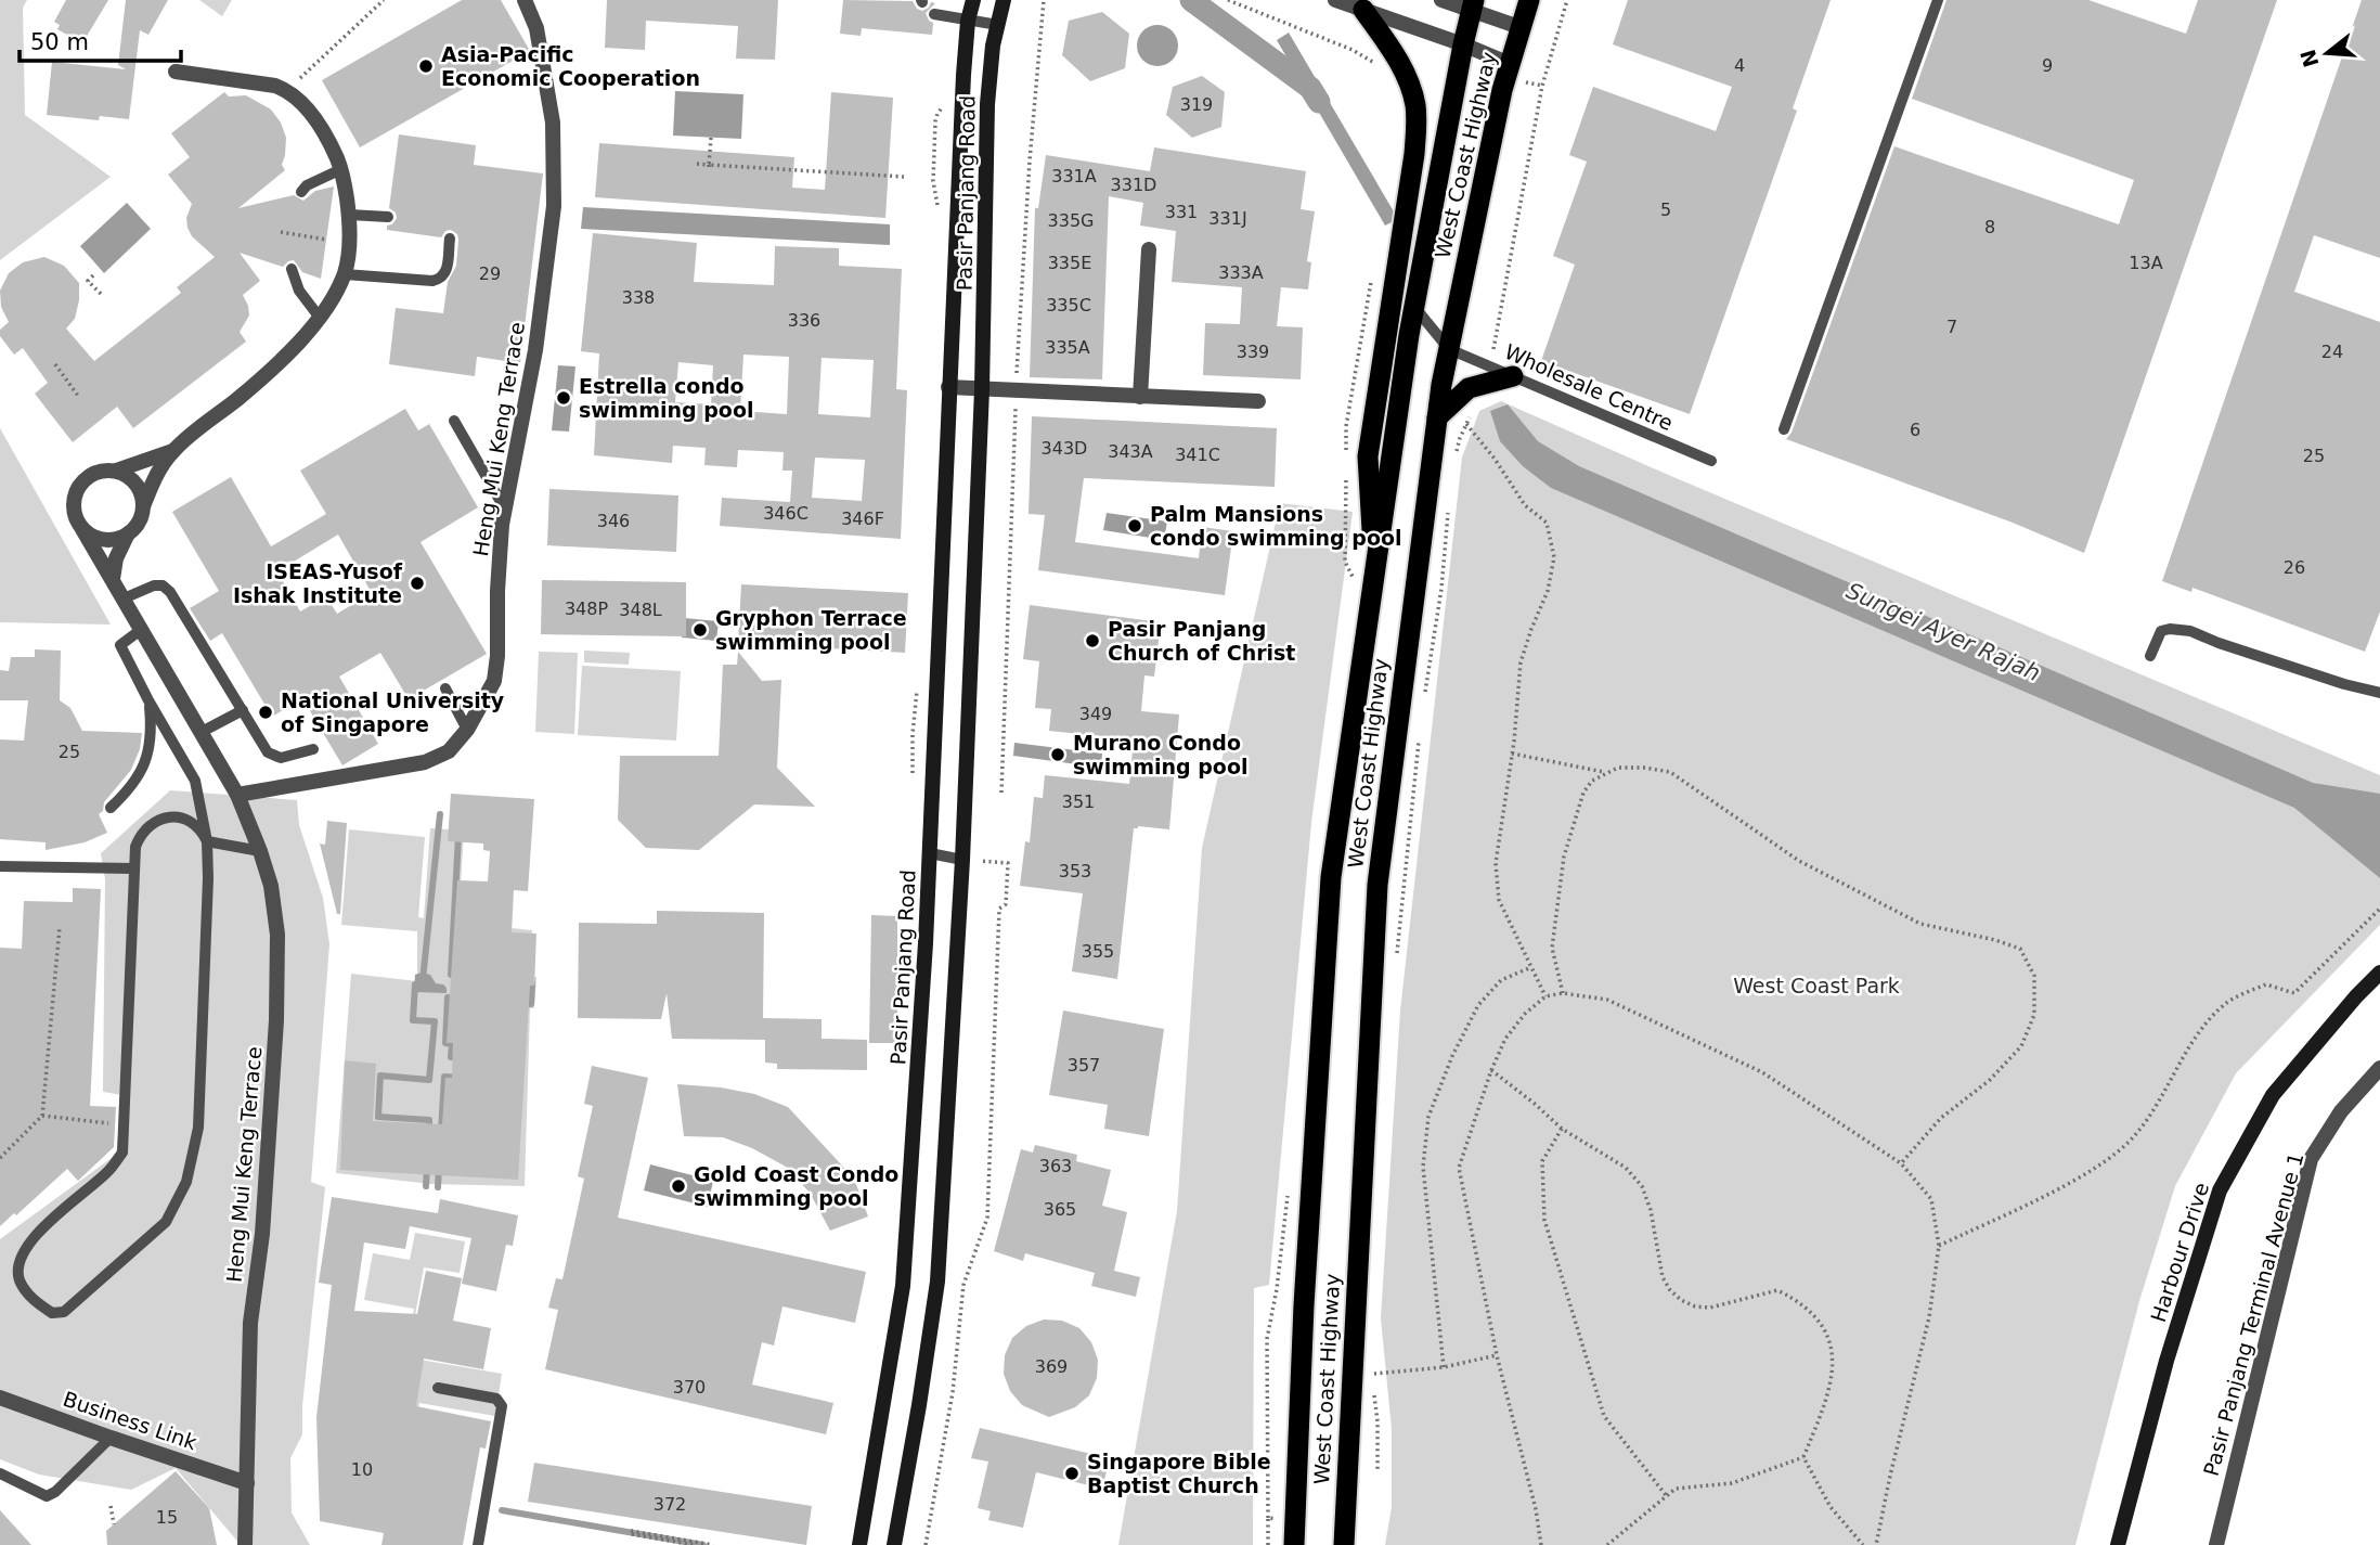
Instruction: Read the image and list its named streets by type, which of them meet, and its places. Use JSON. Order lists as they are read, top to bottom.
{
  "streets": {
    "highway": ["West Coast Highway"],
    "main road": ["Pasir Panjang Road", "Harbour Drive"],
    "street": ["Heng Mui Keng Terrace", "Pasir Panjang Terminal Avenue 1", "Business Link"],
    "lane": ["Wholesale Centre"]
  },
  "crossings": [
    ["West Coast Highway", "Wholesale Centre"],
    ["Heng Mui Keng Terrace", "Business Link"]
  ],
  "water": ["Sungei Ayer Rajah"],
  "parks": ["West Coast Park"],
  "places": [
    "Asia-Pacific Economic Cooperation",
    "Estrella condo swimming pool",
    "Palm Mansions condo swimming pool",
    "ISEAS-Yusof Ishak Institute",
    "Gryphon Terrace swimming pool",
    "Pasir Panjang Church of Christ",
    "National University of Singapore",
    "Murano Condo swimming pool",
    "Gold Coast Condo swimming pool",
    "Singapore Bible Baptist Church"
  ],
  "house_numbers": [
    "4",
    "9",
    "319",
    "331A",
    "331D",
    "5",
    "331",
    "331J",
    "335G",
    "8",
    "335E",
    "13A",
    "333A",
    "29",
    "338",
    "335C",
    "336",
    "7",
    "335A",
    "339",
    "24",
    "6",
    "343D",
    "343A",
    "341C",
    "25",
    "346C",
    "346F",
    "346",
    "26",
    "348P",
    "348L",
    "349",
    "25",
    "351",
    "353",
    "355",
    "357",
    "363",
    "365",
    "369",
    "370",
    "10",
    "372",
    "15"
  ],
  "scale_bar": "50 m",
  "north": "left"
}
